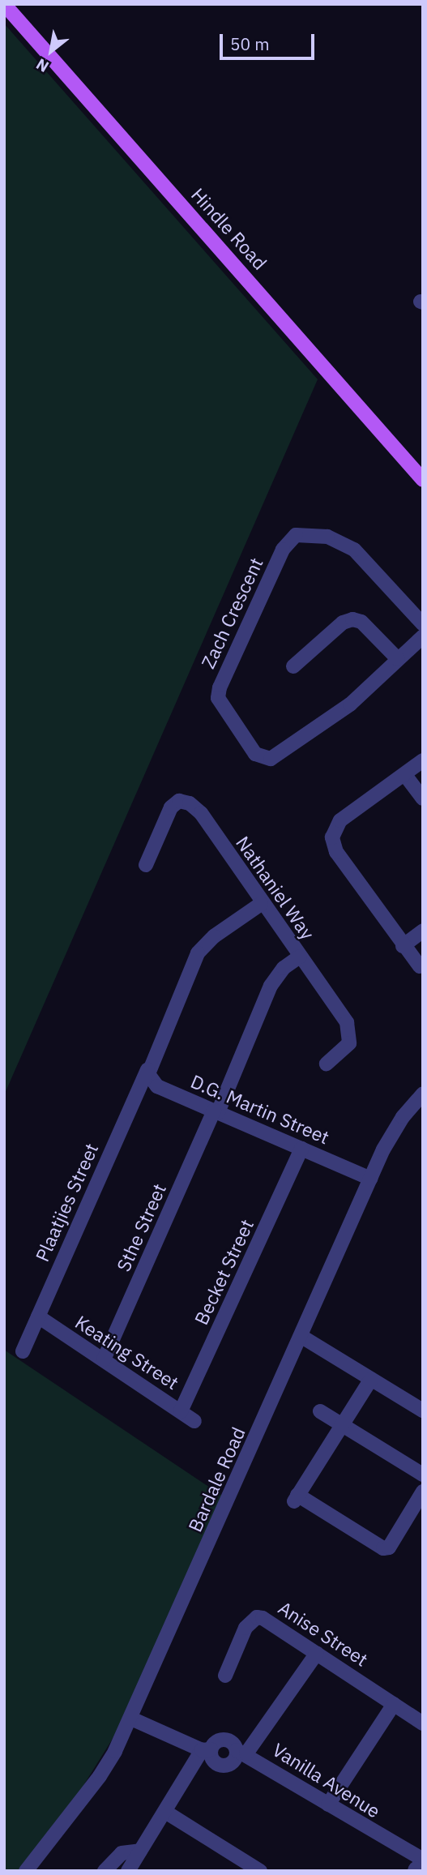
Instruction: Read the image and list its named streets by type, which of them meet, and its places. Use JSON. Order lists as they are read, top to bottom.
{
  "streets": {
    "main road": ["Hindle Road"],
    "street": [
      "Zach Crescent",
      "Nathaniel Way",
      "D.G. Martin Street",
      "Plaatjies Street",
      "Sthe Street",
      "Becket Street",
      "Keating Street",
      "Bardale Road",
      "Anise Street",
      "Vanilla Avenue"
    ]
  },
  "crossings": [
    ["Nathaniel Way", "Plaatjies Street"],
    ["Nathaniel Way", "Sthe Street"],
    ["D.G. Martin Street", "Plaatjies Street"],
    ["D.G. Martin Street", "Sthe Street"],
    ["D.G. Martin Street", "Becket Street"],
    ["D.G. Martin Street", "Bardale Road"],
    ["Plaatjies Street", "Keating Street"],
    ["Sthe Street", "Keating Street"],
    ["Becket Street", "Keating Street"]
  ],
  "scale_bar": "50 m",
  "north": "bottom left"
}
